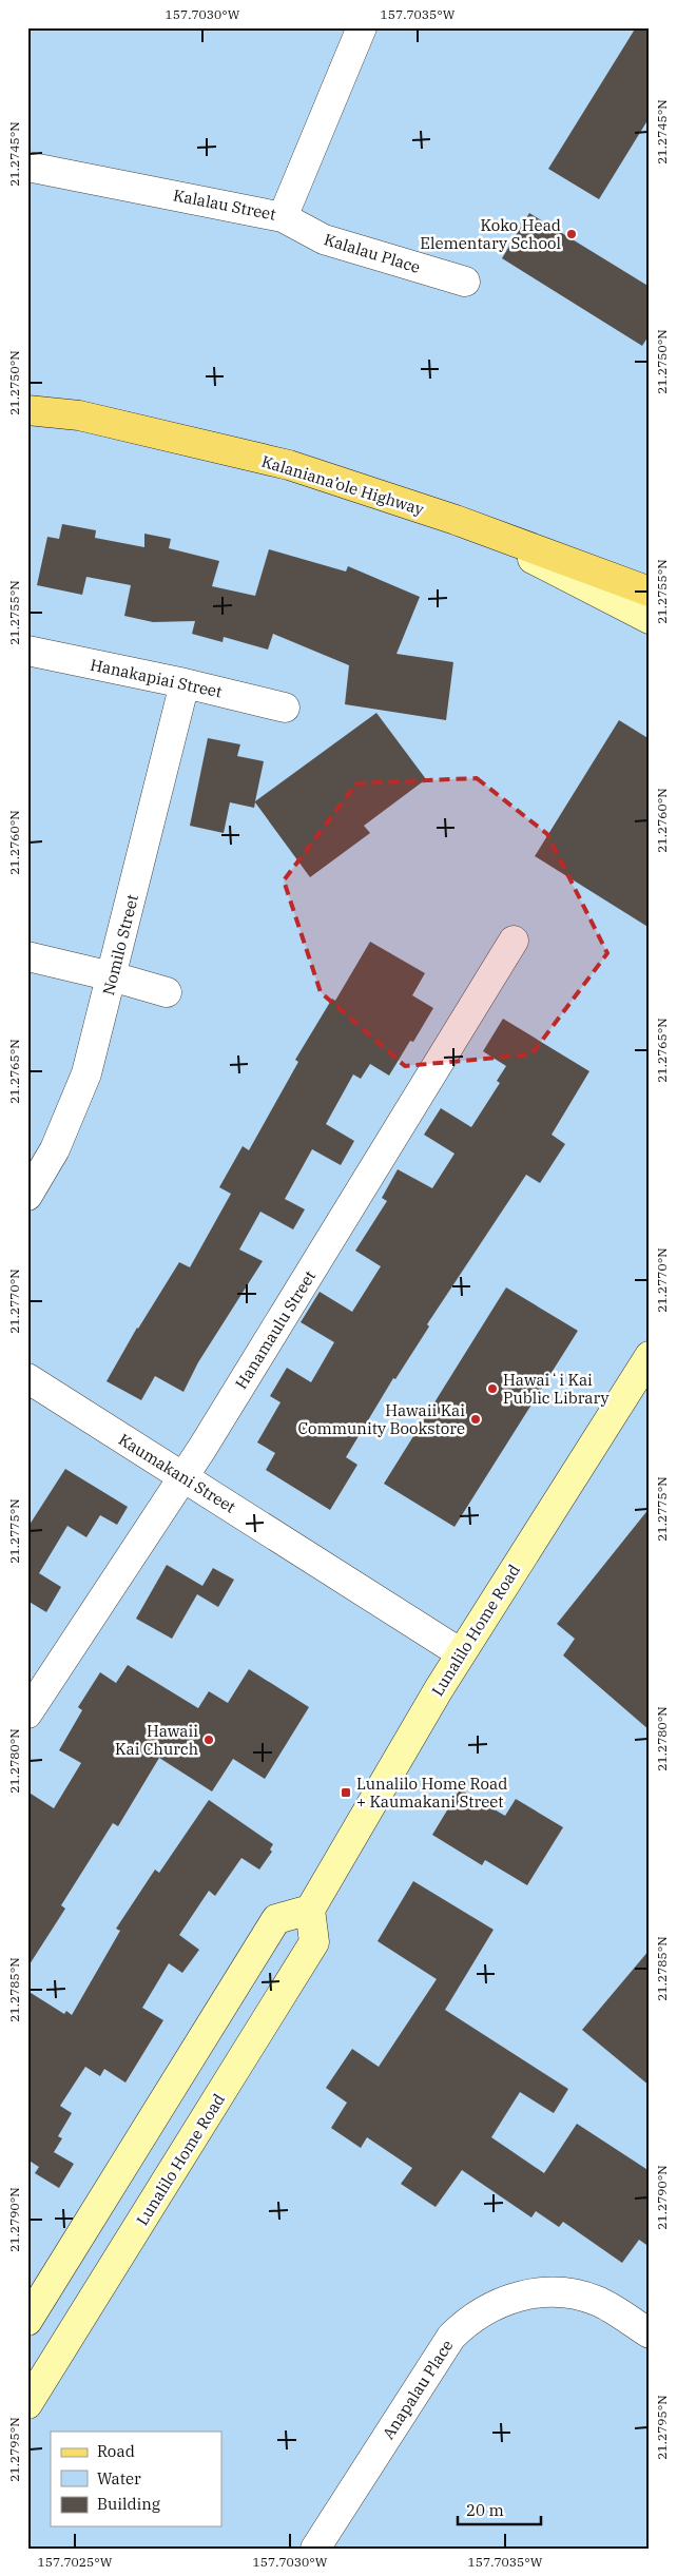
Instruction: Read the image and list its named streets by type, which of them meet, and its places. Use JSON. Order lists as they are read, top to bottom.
{
  "streets": {
    "main road": ["Kalaniana’ole Highway", "Lunalilo Home Road"],
    "street": [
      "Kalalau Street",
      "Kalalau Place",
      "Hanakapiai Street",
      "Nomilo Street",
      "Hanamaulu Street",
      "Kaumakani Street",
      "Anapalau Place"
    ]
  },
  "crossings": [
    ["Kalalau Street", "Kalalau Place"],
    ["Hanakapiai Street", "Nomilo Street"],
    ["Hanamaulu Street", "Kaumakani Street"],
    ["Kaumakani Street", "Lunalilo Home Road"]
  ],
  "places": {
    "other": [
      "Koko Head Elementary School",
      "Hawaiʻi Kai Public Library",
      "Hawaii Kai Community Bookstore",
      "Hawaii Kai Church"
    ],
    "transit": ["Lunalilo Home Road + Kaumakani Street"]
  },
  "legend": ["Road", "Water", "Building"],
  "scale_bar": "20 m",
  "coordinates": [
    "157.7030°W",
    "157.7035°W",
    "21.2745°N",
    "21.2750°N",
    "21.2755°N",
    "21.2760°N",
    "21.2765°N",
    "21.2770°N",
    "21.2775°N",
    "21.2780°N",
    "21.2785°N",
    "21.2790°N",
    "21.2795°N",
    "157.7025°W"
  ]
}
